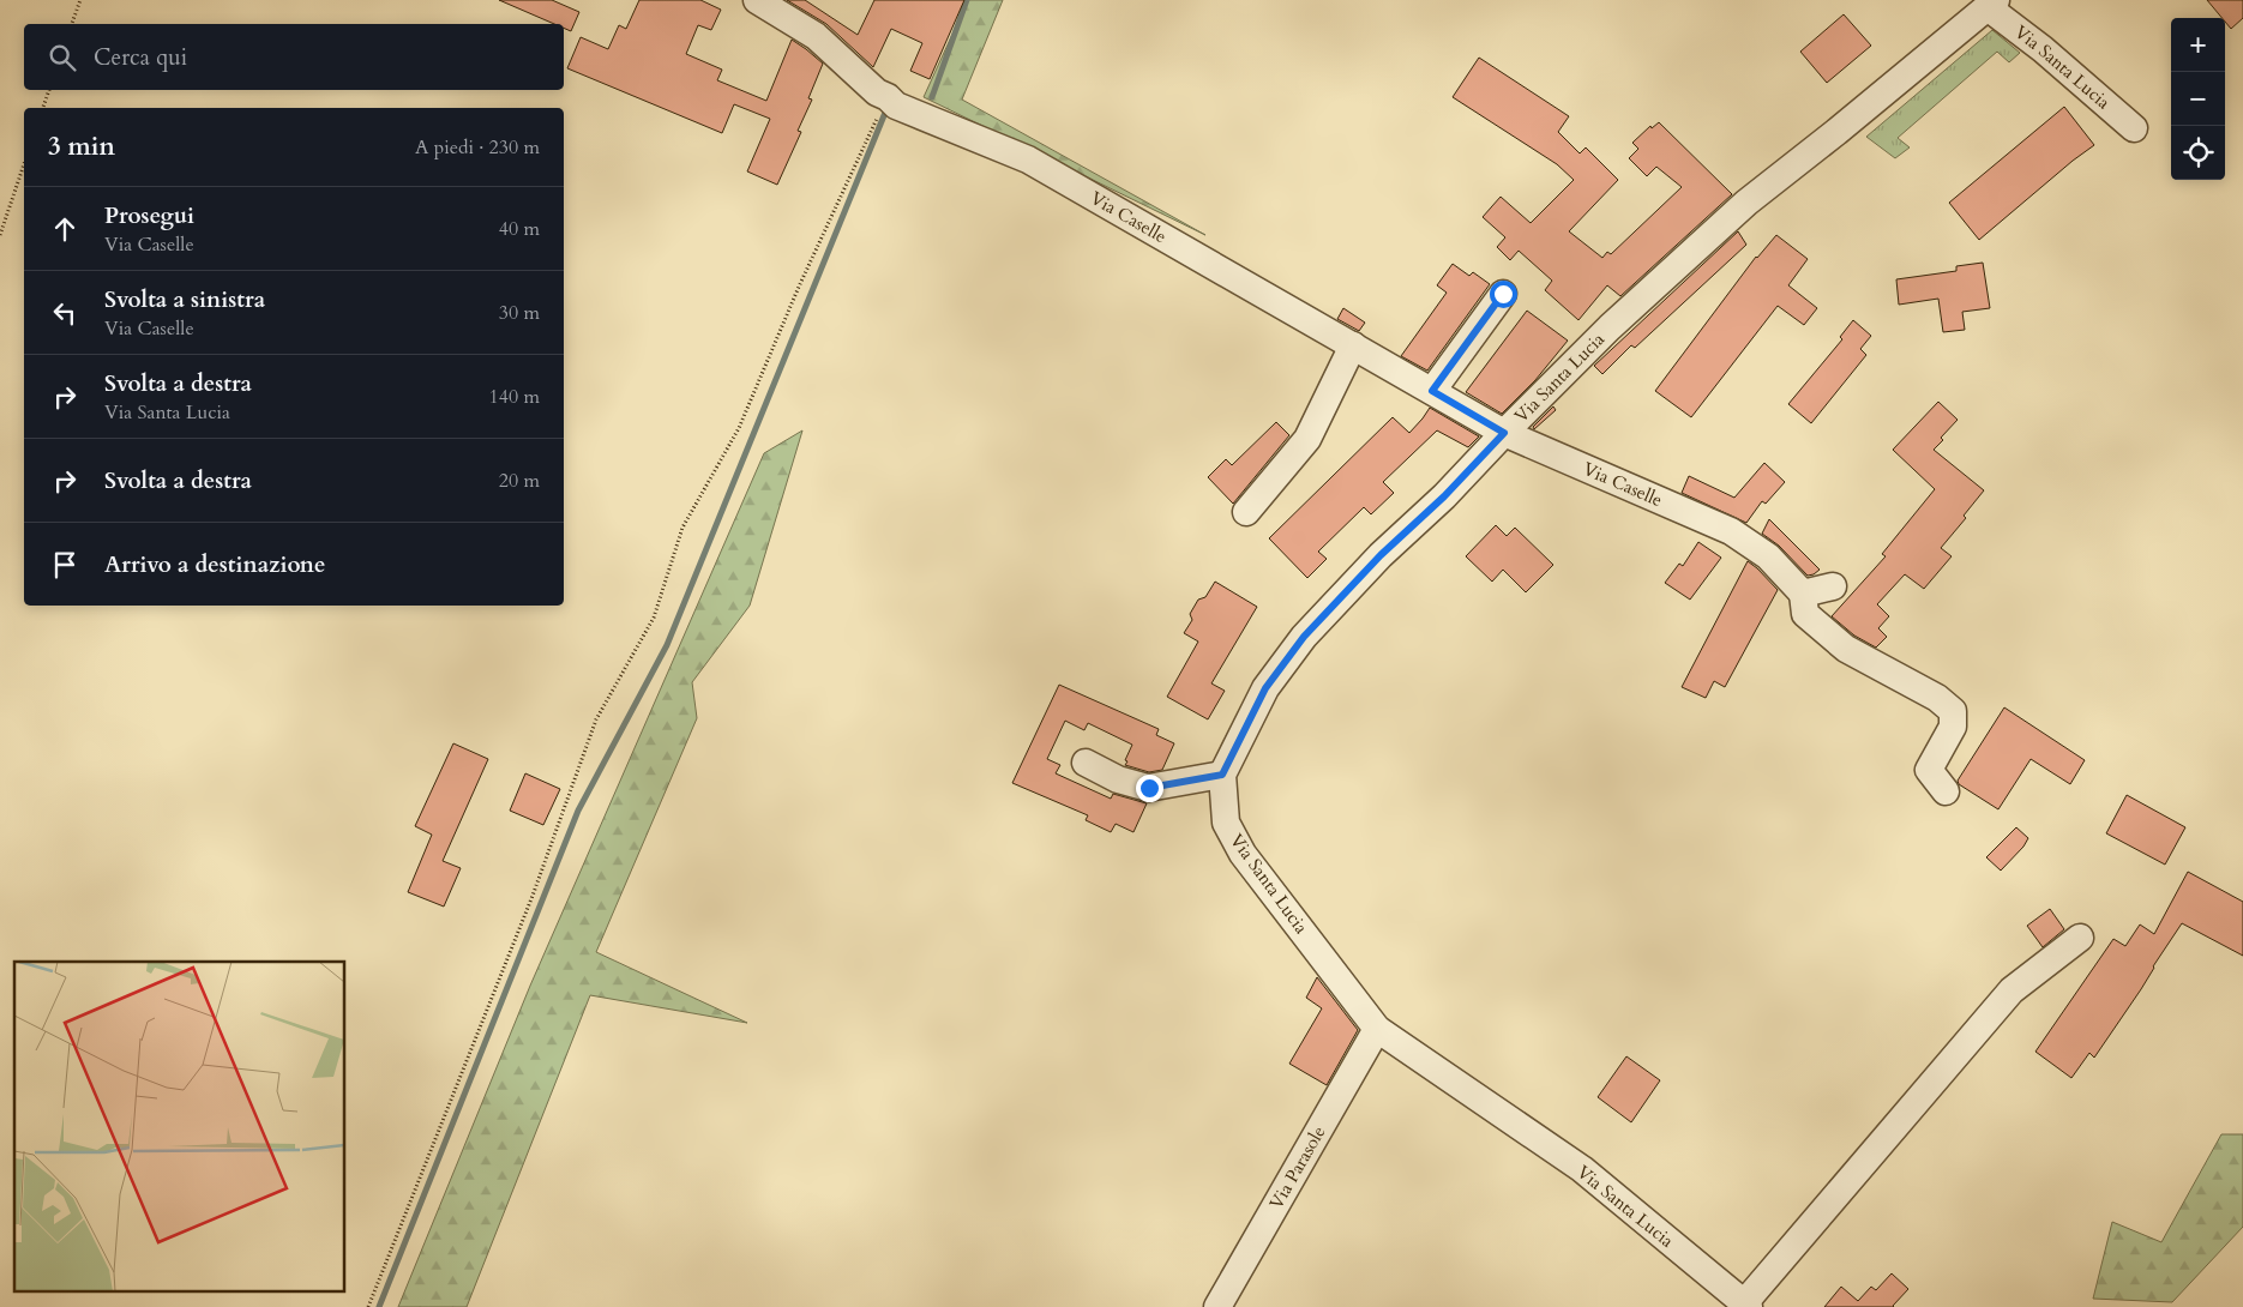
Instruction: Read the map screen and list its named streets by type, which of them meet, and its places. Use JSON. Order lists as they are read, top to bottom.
{
  "streets": {
    "street": ["Via Santa Lucia", "Via Caselle", "Via Parasole"]
  },
  "crossings": [
    ["Via Santa Lucia", "Via Caselle"],
    ["Via Santa Lucia", "Via Parasole"]
  ],
  "page": {
    "map_buttons": ["+", "−"],
    "search": "Cerca qui",
    "heading": ["3 min", "A piedi · 230 m"],
    "list": [
      ["Prosegui", "Via Caselle", "40 m"],
      ["Svolta a sinistra", "Via Caselle", "30 m"],
      ["Svolta a destra", "Via Santa Lucia", "140 m"],
      ["Svolta a destra", "20 m"],
      "Arrivo a destinazione"
    ]
  }
}
